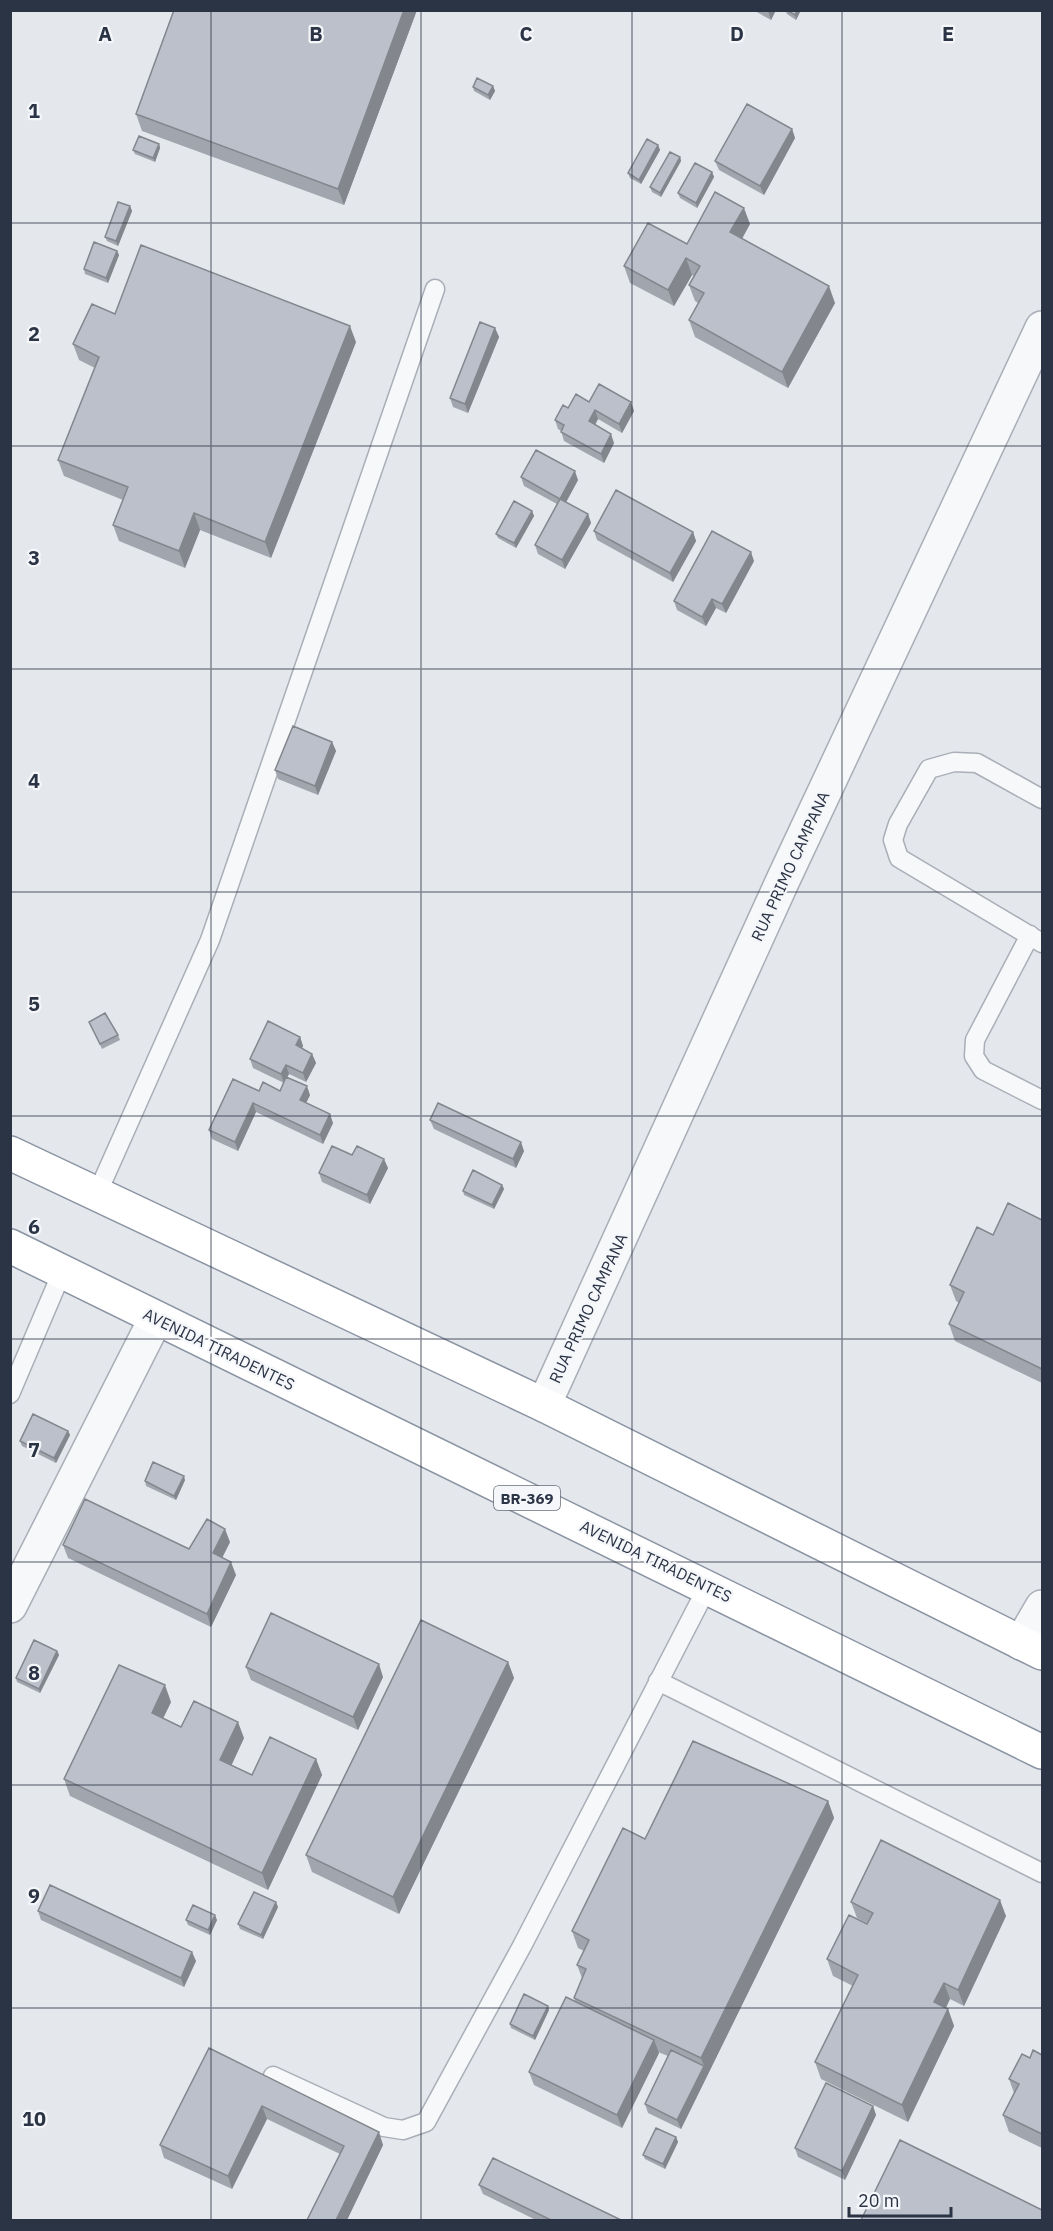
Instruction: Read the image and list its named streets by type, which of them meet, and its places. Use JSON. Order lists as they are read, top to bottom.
{
  "streets": {
    "highway": ["AVENIDA TIRADENTES", "BR-369"],
    "street": ["RUA PRIMO CAMPANA"]
  },
  "scale_bar": "20 m",
  "grid": {
    "columns": [
      "A",
      "B",
      "C",
      "D",
      "E"
    ],
    "rows": [
      "1",
      "2",
      "3",
      "4",
      "5",
      "6",
      "7",
      "8",
      "9",
      "10"
    ]
  }
}
